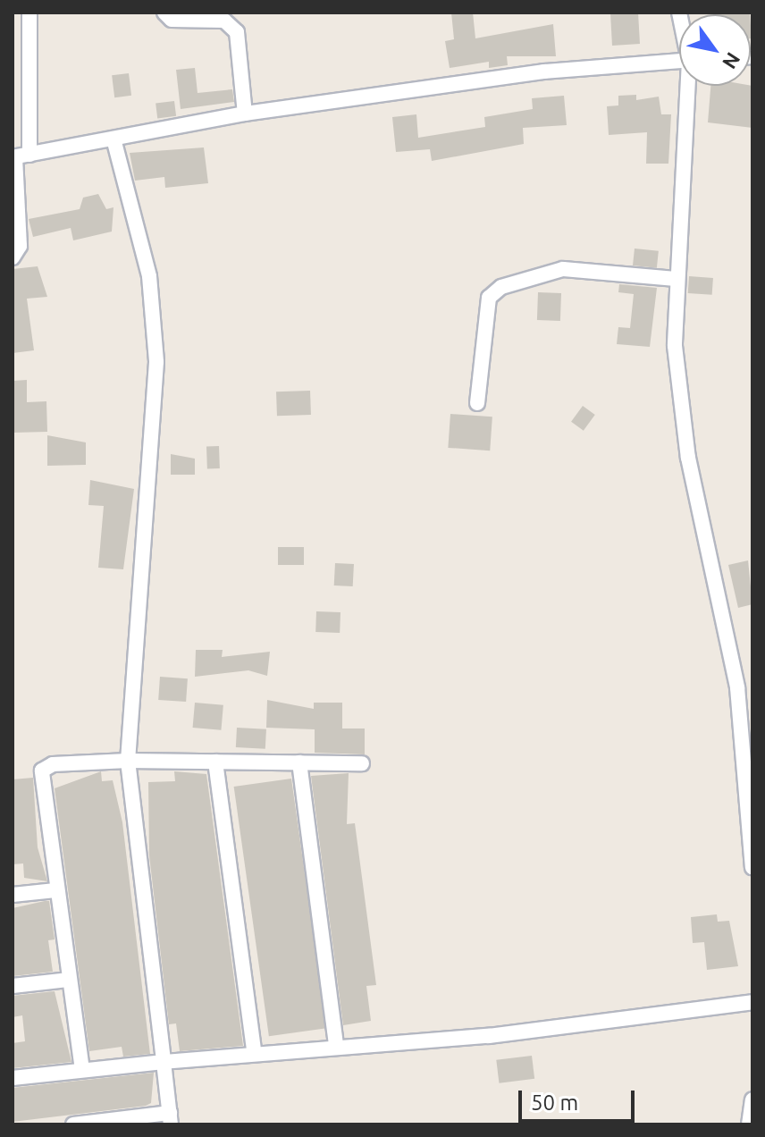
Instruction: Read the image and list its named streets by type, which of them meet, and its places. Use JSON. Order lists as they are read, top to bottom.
{
  "scale_bar": "50 m",
  "north": "bottom right"
}
